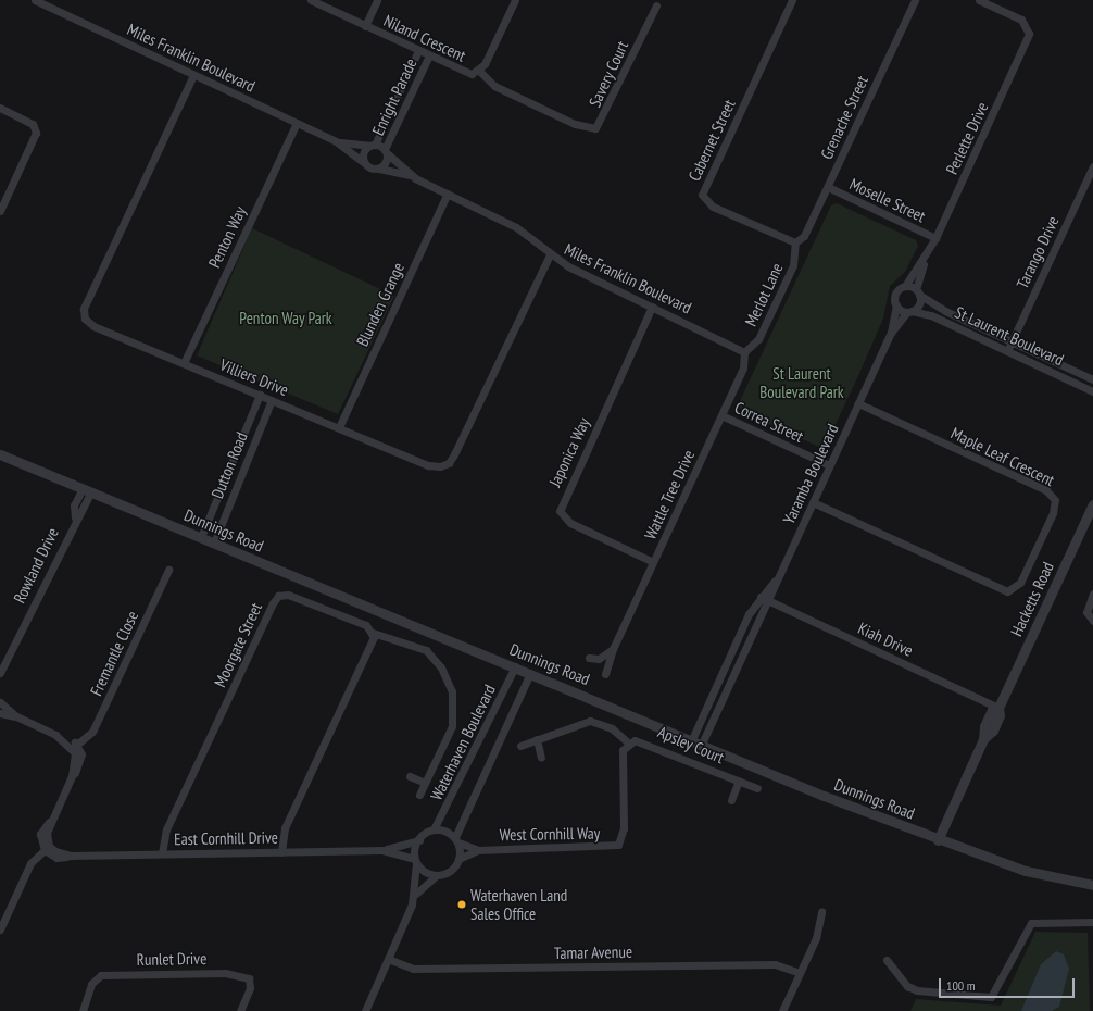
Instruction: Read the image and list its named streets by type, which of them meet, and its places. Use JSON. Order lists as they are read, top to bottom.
{
  "streets": {
    "street": [
      "Niland Crescent",
      "Miles Franklin Boulevard",
      "Savery Court",
      "Enright Parade",
      "Grenache Street",
      "Perlette Drive",
      "Cabernet Street",
      "Moselle Street",
      "Penton Way",
      "Tarango Drive",
      "Merlot Lane",
      "Blunden Grange",
      "St Laurent Boulevard",
      "Villiers Drive",
      "Correa Street",
      "Japonica Way",
      "Maple Leaf Crescent",
      "Dutton Road",
      "Yaramba Boulevard",
      "Wattle Tree Drive",
      "Dunnings Road",
      "Rowland Drive",
      "Hacketts Road",
      "Kiah Drive",
      "Moorgate Street",
      "Fremantle Close",
      "Waterhaven Boulevard",
      "Apsley Court",
      "West Cornhill Way",
      "East Cornhill Drive",
      "Tamar Avenue",
      "Runlet Drive"
    ]
  },
  "crossings": [
    ["Niland Crescent", "Savery Court"],
    ["Niland Crescent", "Enright Parade"],
    ["Miles Franklin Boulevard", "Enright Parade"],
    ["Miles Franklin Boulevard", "Penton Way"],
    ["Miles Franklin Boulevard", "Merlot Lane"],
    ["Miles Franklin Boulevard", "Blunden Grange"],
    ["Miles Franklin Boulevard", "Villiers Drive"],
    ["Miles Franklin Boulevard", "Japonica Way"],
    ["Miles Franklin Boulevard", "Wattle Tree Drive"],
    ["Grenache Street", "Cabernet Street"],
    ["Grenache Street", "Moselle Street"],
    ["Grenache Street", "Merlot Lane"],
    ["Perlette Drive", "Moselle Street"],
    ["Perlette Drive", "St Laurent Boulevard"],
    ["Perlette Drive", "Yaramba Boulevard"],
    ["Cabernet Street", "Merlot Lane"],
    ["Penton Way", "Villiers Drive"],
    ["Tarango Drive", "St Laurent Boulevard"],
    ["Merlot Lane", "Wattle Tree Drive"],
    ["Blunden Grange", "Villiers Drive"],
    ["St Laurent Boulevard", "Yaramba Boulevard"],
    ["Villiers Drive", "Dutton Road"],
    ["Correa Street", "Yaramba Boulevard"],
    ["Correa Street", "Wattle Tree Drive"],
    ["Japonica Way", "Wattle Tree Drive"],
    ["Maple Leaf Crescent", "Yaramba Boulevard"],
    ["Dutton Road", "Dunnings Road"],
    ["Yaramba Boulevard", "Dunnings Road"],
    ["Yaramba Boulevard", "Kiah Drive"],
    ["Dunnings Road", "Rowland Drive"],
    ["Dunnings Road", "Hacketts Road"],
    ["Dunnings Road", "Waterhaven Boulevard"],
    ["Hacketts Road", "Kiah Drive"],
    ["Moorgate Street", "East Cornhill Drive"],
    ["Waterhaven Boulevard", "West Cornhill Way"],
    ["Waterhaven Boulevard", "East Cornhill Drive"],
    ["Apsley Court", "West Cornhill Way"],
    ["West Cornhill Way", "East Cornhill Drive"]
  ],
  "parks": ["Penton Way Park", "St Laurent Boulevard Park"],
  "places": ["Waterhaven Land Sales Office"],
  "scale_bar": "100 m"
}
